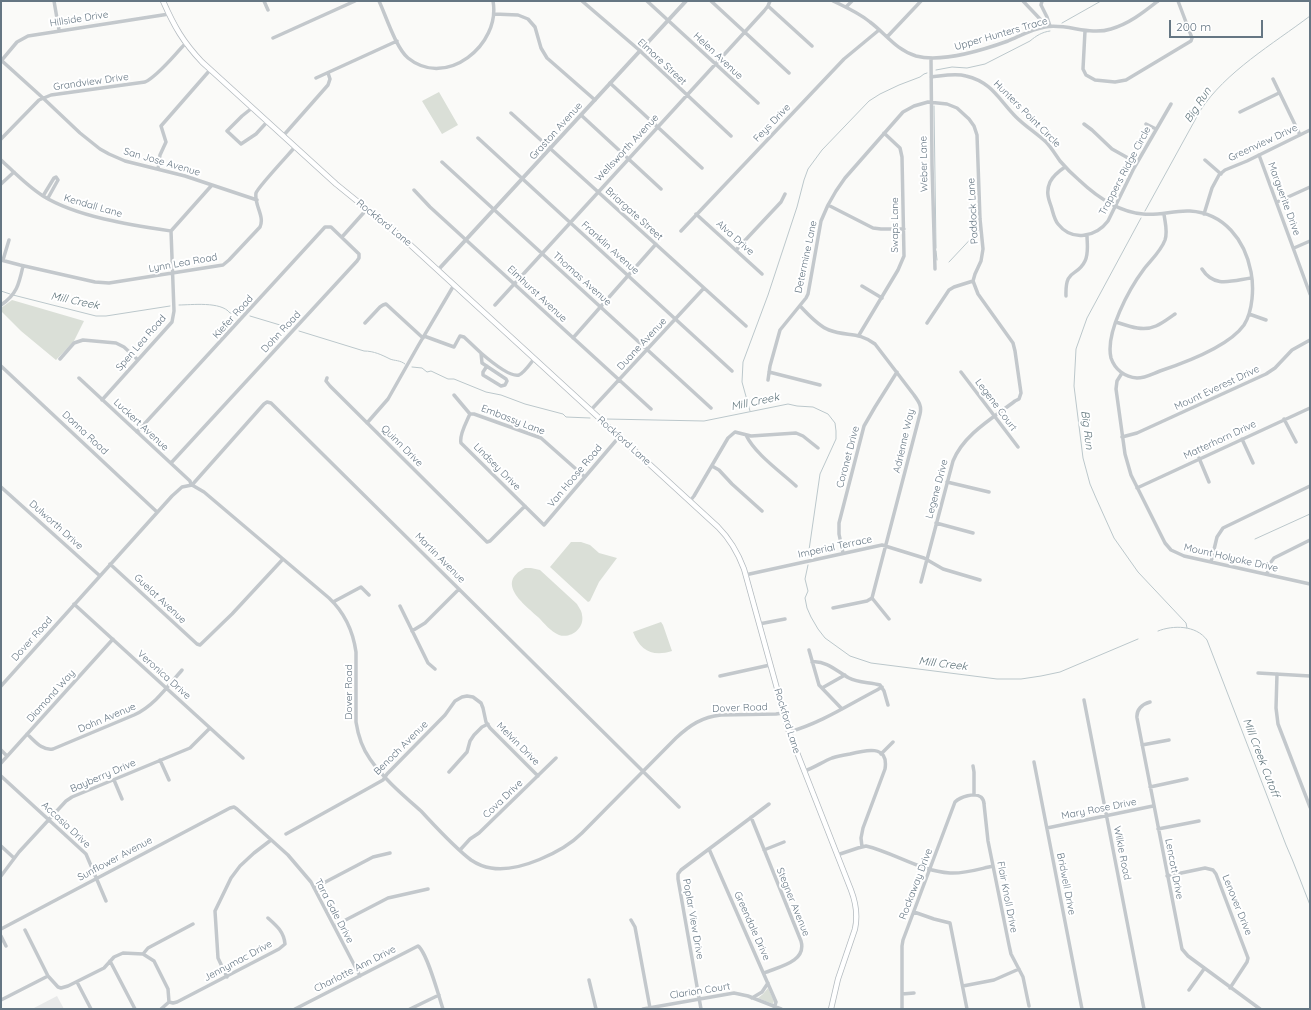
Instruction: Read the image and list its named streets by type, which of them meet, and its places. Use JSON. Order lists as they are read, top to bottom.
{
  "streets": {
    "main road": ["Rockford Lane"],
    "street": [
      "Hillside Drive",
      "Upper Hunters Trace",
      "Helen Avenue",
      "Elmore Street",
      "Grandview Drive",
      "Hunters Point Circle",
      "Feys Drive",
      "Graston Avenue",
      "Greenview Drive",
      "Wellsworth Avenue",
      "San Jose Avenue",
      "Weber Lane",
      "Trappers Ridge Circle",
      "Marguerite Drive",
      "Kendall Lane",
      "Paddock Lane",
      "Briargate Street",
      "Swaps Lane",
      "Alva Drive",
      "Franklin Avenue",
      "Determine Lane",
      "Lynn Lea Road",
      "Thomas Avenue",
      "Elmhurst Avenue",
      "Kiefer Road",
      "Dohn Road",
      "Spen Lea Road",
      "Duane Avenue",
      "Mount Everest Drive",
      "Legene Court",
      "Embassy Lane",
      "Luckert Avenue",
      "Donna Road",
      "Matterhorn Drive",
      "Adrienne Way",
      "Quinn Drive",
      "Coronet Drive",
      "Lindsey Drive",
      "Van Hoose Road",
      "Legene Drive",
      "Dulworth Drive",
      "Imperial Terrace",
      "Martin Avenue",
      "Mount Holyoke Drive",
      "Guelat Avenue",
      "Dover Road",
      "Veronica Drive",
      "Diamond Way",
      "Dohn Avenue",
      "Melvin Drive",
      "Benoch Avenue",
      "Bayberry Drive",
      "Cova Drive",
      "Mary Rose Drive",
      "Accasia Drive",
      "Wilkie Road",
      "Sunflower Avenue",
      "Lencott Drive",
      "Rockaway Drive",
      "Bridwell Drive",
      "Flair Knoll Drive",
      "Stegner Avenue",
      "Lenover Drive",
      "Tara Gale Drive",
      "Poplar View Drive",
      "Greendale Drive",
      "Jennymac Drive",
      "Charlotte Ann Drive",
      "Clarion Court"
    ]
  },
  "crossings": [
    ["Hillside Drive", "San Jose Avenue"],
    ["Hillside Drive", "Rockford Lane"],
    ["Upper Hunters Trace", "Feys Drive"],
    ["Upper Hunters Trace", "Weber Lane"],
    ["Helen Avenue", "Graston Avenue"],
    ["Helen Avenue", "Wellsworth Avenue"],
    ["Elmore Street", "Graston Avenue"],
    ["Elmore Street", "Wellsworth Avenue"],
    ["Grandview Drive", "San Jose Avenue"],
    ["Grandview Drive", "Rockford Lane"],
    ["Hunters Point Circle", "Greenview Drive"],
    ["Hunters Point Circle", "Weber Lane"],
    ["Hunters Point Circle", "Trappers Ridge Circle"],
    ["Hunters Point Circle", "Mount Holyoke Drive"],
    ["Feys Drive", "Alva Drive"],
    ["Graston Avenue", "Briargate Street"],
    ["Graston Avenue", "Rockford Lane"],
    ["Graston Avenue", "Franklin Avenue"],
    ["Graston Avenue", "Thomas Avenue"],
    ["Graston Avenue", "Elmhurst Avenue"],
    ["Greenview Drive", "Marguerite Drive"],
    ["Wellsworth Avenue", "Briargate Street"],
    ["Wellsworth Avenue", "Franklin Avenue"],
    ["Wellsworth Avenue", "Thomas Avenue"],
    ["Wellsworth Avenue", "Elmhurst Avenue"],
    ["San Jose Avenue", "Lynn Lea Road"],
    ["Weber Lane", "Paddock Lane"],
    ["Weber Lane", "Determine Lane"],
    ["Kendall Lane", "Spen Lea Road"],
    ["Paddock Lane", "Determine Lane"],
    ["Briargate Street", "Duane Avenue"],
    ["Rockford Lane", "Duane Avenue"],
    ["Rockford Lane", "Quinn Drive"],
    ["Rockford Lane", "Van Hoose Road"],
    ["Rockford Lane", "Imperial Terrace"],
    ["Rockford Lane", "Dover Road"],
    ["Swaps Lane", "Determine Lane"],
    ["Swaps Lane", "Adrienne Way"],
    ["Franklin Avenue", "Duane Avenue"],
    ["Determine Lane", "Adrienne Way"],
    ["Lynn Lea Road", "Spen Lea Road"],
    ["Thomas Avenue", "Duane Avenue"],
    ["Elmhurst Avenue", "Duane Avenue"],
    ["Kiefer Road", "Dohn Road"],
    ["Kiefer Road", "Luckert Avenue"],
    ["Dohn Road", "Luckert Avenue"],
    ["Spen Lea Road", "Luckert Avenue"],
    ["Mount Everest Drive", "Mount Holyoke Drive"],
    ["Legene Court", "Legene Drive"],
    ["Embassy Lane", "Lindsey Drive"],
    ["Embassy Lane", "Van Hoose Road"],
    ["Luckert Avenue", "Martin Avenue"],
    ["Luckert Avenue", "Dover Road"],
    ["Donna Road", "Dover Road"],
    ["Matterhorn Drive", "Mount Holyoke Drive"],
    ["Adrienne Way", "Coronet Drive"],
    ["Adrienne Way", "Imperial Terrace"],
    ["Quinn Drive", "Lindsey Drive"],
    ["Coronet Drive", "Imperial Terrace"],
    ["Lindsey Drive", "Van Hoose Road"],
    ["Legene Drive", "Imperial Terrace"],
    ["Dulworth Drive", "Dover Road"],
    ["Martin Avenue", "Dover Road"],
    ["Guelat Avenue", "Dover Road"],
    ["Dover Road", "Veronica Drive"],
    ["Dover Road", "Benoch Avenue"],
    ["Dover Road", "Cova Drive"],
    ["Veronica Drive", "Diamond Way"],
    ["Veronica Drive", "Dohn Avenue"],
    ["Veronica Drive", "Bayberry Drive"],
    ["Diamond Way", "Dohn Avenue"],
    ["Melvin Drive", "Benoch Avenue"],
    ["Melvin Drive", "Cova Drive"],
    ["Bayberry Drive", "Accasia Drive"],
    ["Mary Rose Drive", "Wilkie Road"],
    ["Mary Rose Drive", "Lencott Drive"],
    ["Mary Rose Drive", "Bridwell Drive"],
    ["Accasia Drive", "Sunflower Avenue"],
    ["Sunflower Avenue", "Tara Gale Drive"],
    ["Lencott Drive", "Lenover Drive"],
    ["Rockaway Drive", "Flair Knoll Drive"],
    ["Stegner Avenue", "Poplar View Drive"],
    ["Stegner Avenue", "Greendale Drive"],
    ["Tara Gale Drive", "Charlotte Ann Drive"],
    ["Poplar View Drive", "Greendale Drive"],
    ["Poplar View Drive", "Clarion Court"],
    ["Greendale Drive", "Clarion Court"]
  ],
  "water": ["Big Run", "Mill Creek", "Mill Creek Cutoff"],
  "scale_bar": "200 m"
}
